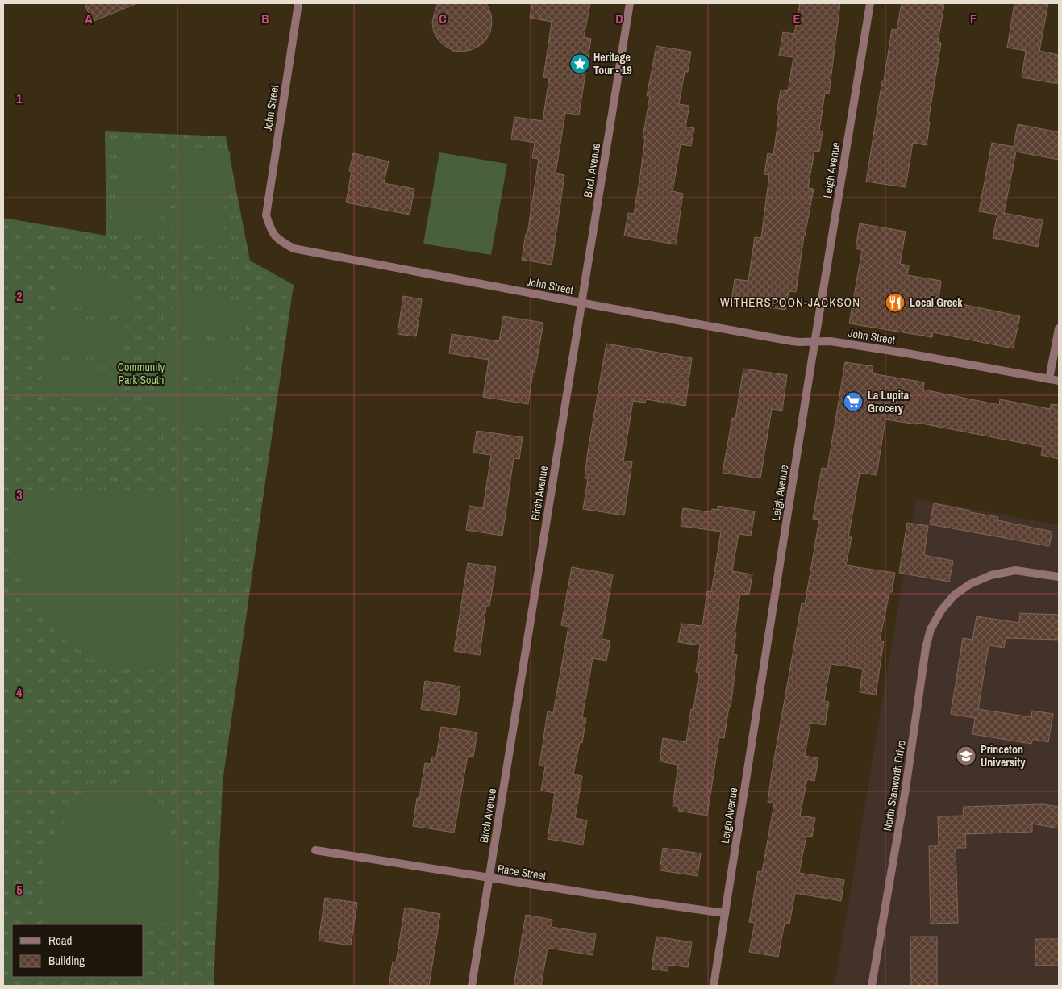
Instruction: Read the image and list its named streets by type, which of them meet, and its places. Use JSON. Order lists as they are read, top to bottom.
{
  "streets": {
    "street": [
      "John Street",
      "Birch Avenue",
      "Leigh Avenue",
      "North Stanworth Drive",
      "Race Street"
    ]
  },
  "crossings": [
    ["John Street", "Birch Avenue"],
    ["John Street", "Leigh Avenue"],
    ["Birch Avenue", "Race Street"],
    ["Leigh Avenue", "Race Street"]
  ],
  "districts": ["WITHERSPOON-JACKSON"],
  "parks": ["Community Park South"],
  "places": {
    "place": ["Heritage Tour - 19"],
    "restaurant": ["Local Greek"],
    "supermarket": ["La Lupita Grocery"],
    "school or university": ["Princeton University"]
  },
  "legend": ["Road", "Building"],
  "grid": {
    "columns": [
      "A",
      "B",
      "C",
      "D",
      "E",
      "F"
    ],
    "rows": [
      "1",
      "2",
      "3",
      "4",
      "5"
    ]
  }
}
